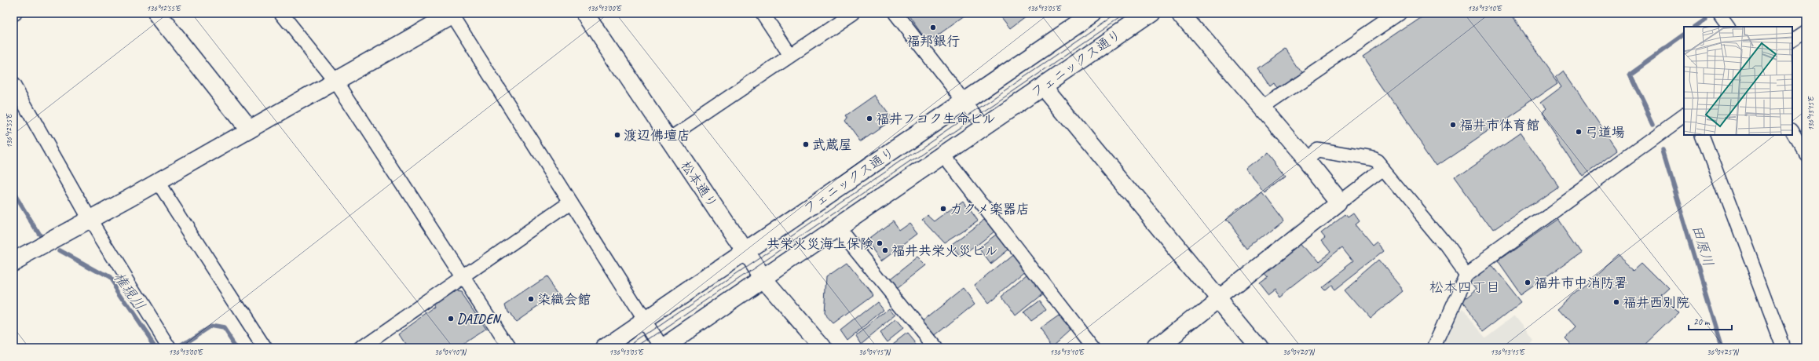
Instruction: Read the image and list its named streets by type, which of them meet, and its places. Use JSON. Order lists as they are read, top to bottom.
{
  "streets": {
    "street": ["フェニックス通り", "松本通り"]
  },
  "crossings": [
    ["フェニックス通り", "松本通り"]
  ],
  "districts": ["松本四丁目"],
  "water": ["田原川", "権現川"],
  "places": [
    "福邦銀行",
    "福井フコク生命ビル",
    "福井市体育館",
    "弓道場",
    "渡辺佛壇店",
    "武蔵屋",
    "カクメ楽器店",
    "共栄火災海上保険",
    "福井共栄火災ビル",
    "福井市中消防署",
    "染織会館",
    "福井西別院",
    "DAIDEN"
  ],
  "scale_bar": "20 m",
  "coordinates": [
    "136°12'55\"E",
    "136°13'00\"E",
    "136°13'05\"E",
    "136°13'10\"E",
    "136°13'15\"E",
    "36°04'10\"N",
    "36°04'15\"N",
    "36°04'20\"N",
    "36°04'25\"N"
  ]
}
